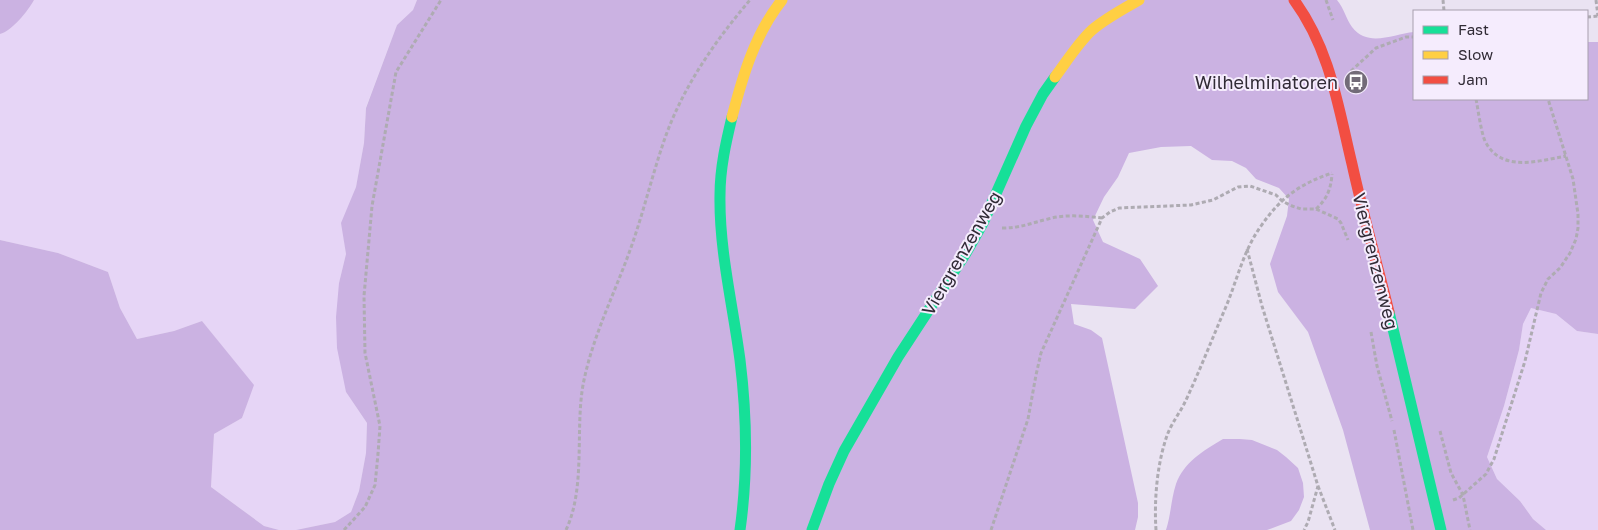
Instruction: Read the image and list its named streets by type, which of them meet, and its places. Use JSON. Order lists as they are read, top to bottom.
{
  "streets": {
    "street": ["Viergrenzenweg"]
  },
  "places": {
    "bus stop": ["Wilhelminatoren"]
  },
  "legend": ["Fast", "Slow", "Jam"]
}
